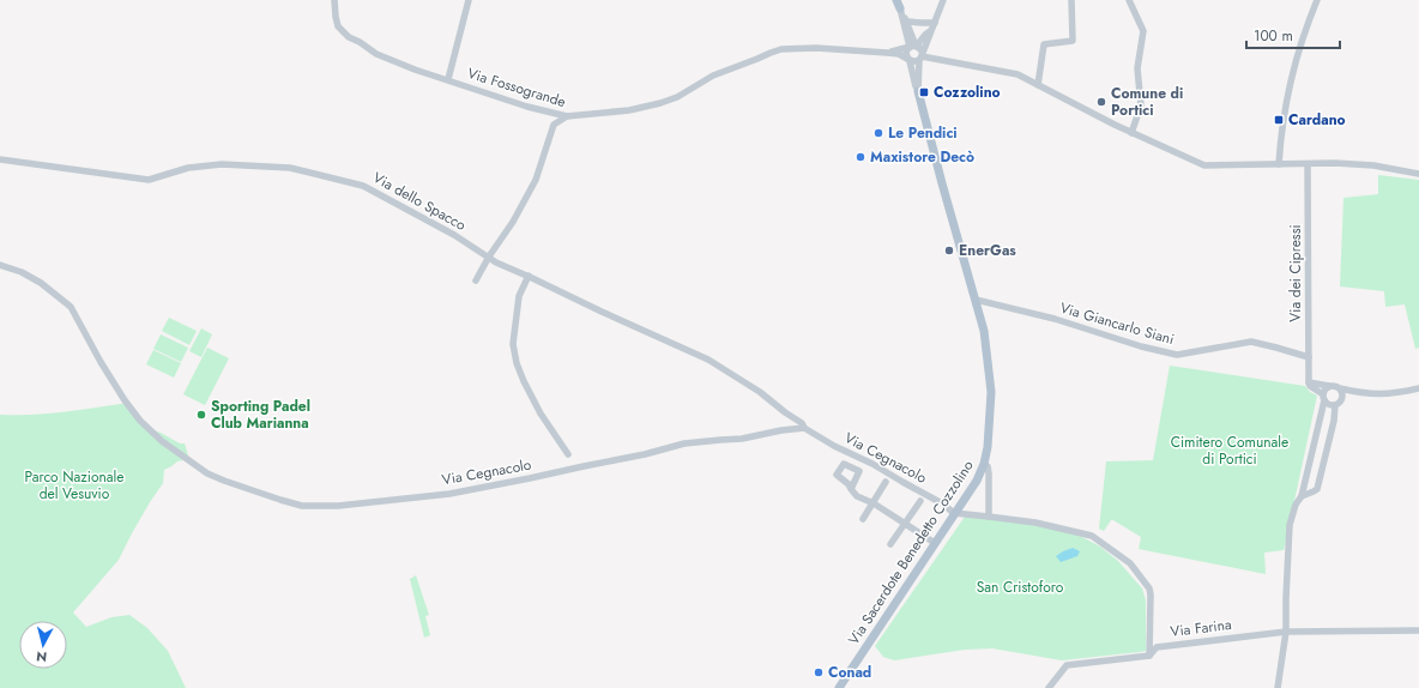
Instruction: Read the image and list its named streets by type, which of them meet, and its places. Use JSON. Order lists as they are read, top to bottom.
{
  "streets": {
    "main road": ["Via Sacerdote Benedetto Cozzolino"],
    "street": [
      "Via Fossogrande",
      "Via dello Spacco",
      "Via dei Cipressi",
      "Via Giancarlo Siani",
      "Via Cegnacolo",
      "Via Farina"
    ]
  },
  "crossings": [
    ["Via dello Spacco", "Via Cegnacolo"],
    ["Via dei Cipressi", "Via Giancarlo Siani"],
    ["Via Giancarlo Siani", "Via Sacerdote Benedetto Cozzolino"],
    ["Via Cegnacolo", "Via Sacerdote Benedetto Cozzolino"]
  ],
  "parks": ["Cimitero Comunale di Portici", "Parco Nazionale del Vesuvio", "San Cristoforo"],
  "places": {
    "transit": ["Cozzolino", "Cardano"],
    "other": [
      "Comune di Portici",
      "Le Pendici",
      "Maxistore Decò",
      "EnerGas",
      "Sporting Padel Club Marianna",
      "Conad"
    ]
  },
  "scale_bar": "100 m",
  "north": "bottom"
}
